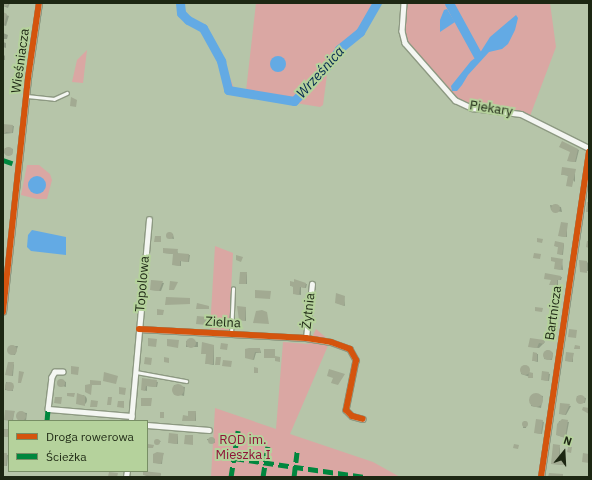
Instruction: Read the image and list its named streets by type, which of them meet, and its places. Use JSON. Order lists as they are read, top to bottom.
{
  "streets": {
    "street": [
      "Wieśniacza",
      "Piekary",
      "Topolowa",
      "Żytnia",
      "Bartnicza",
      "Zielna"
    ]
  },
  "crossings": [
    ["Topolowa", "Zielna"],
    ["Żytnia", "Zielna"]
  ],
  "water": ["Wrześnica"],
  "parks": ["ROD im. Mieszka I"],
  "legend": ["Droga rowerowa", "Ścieżka"],
  "north": "top"
}
